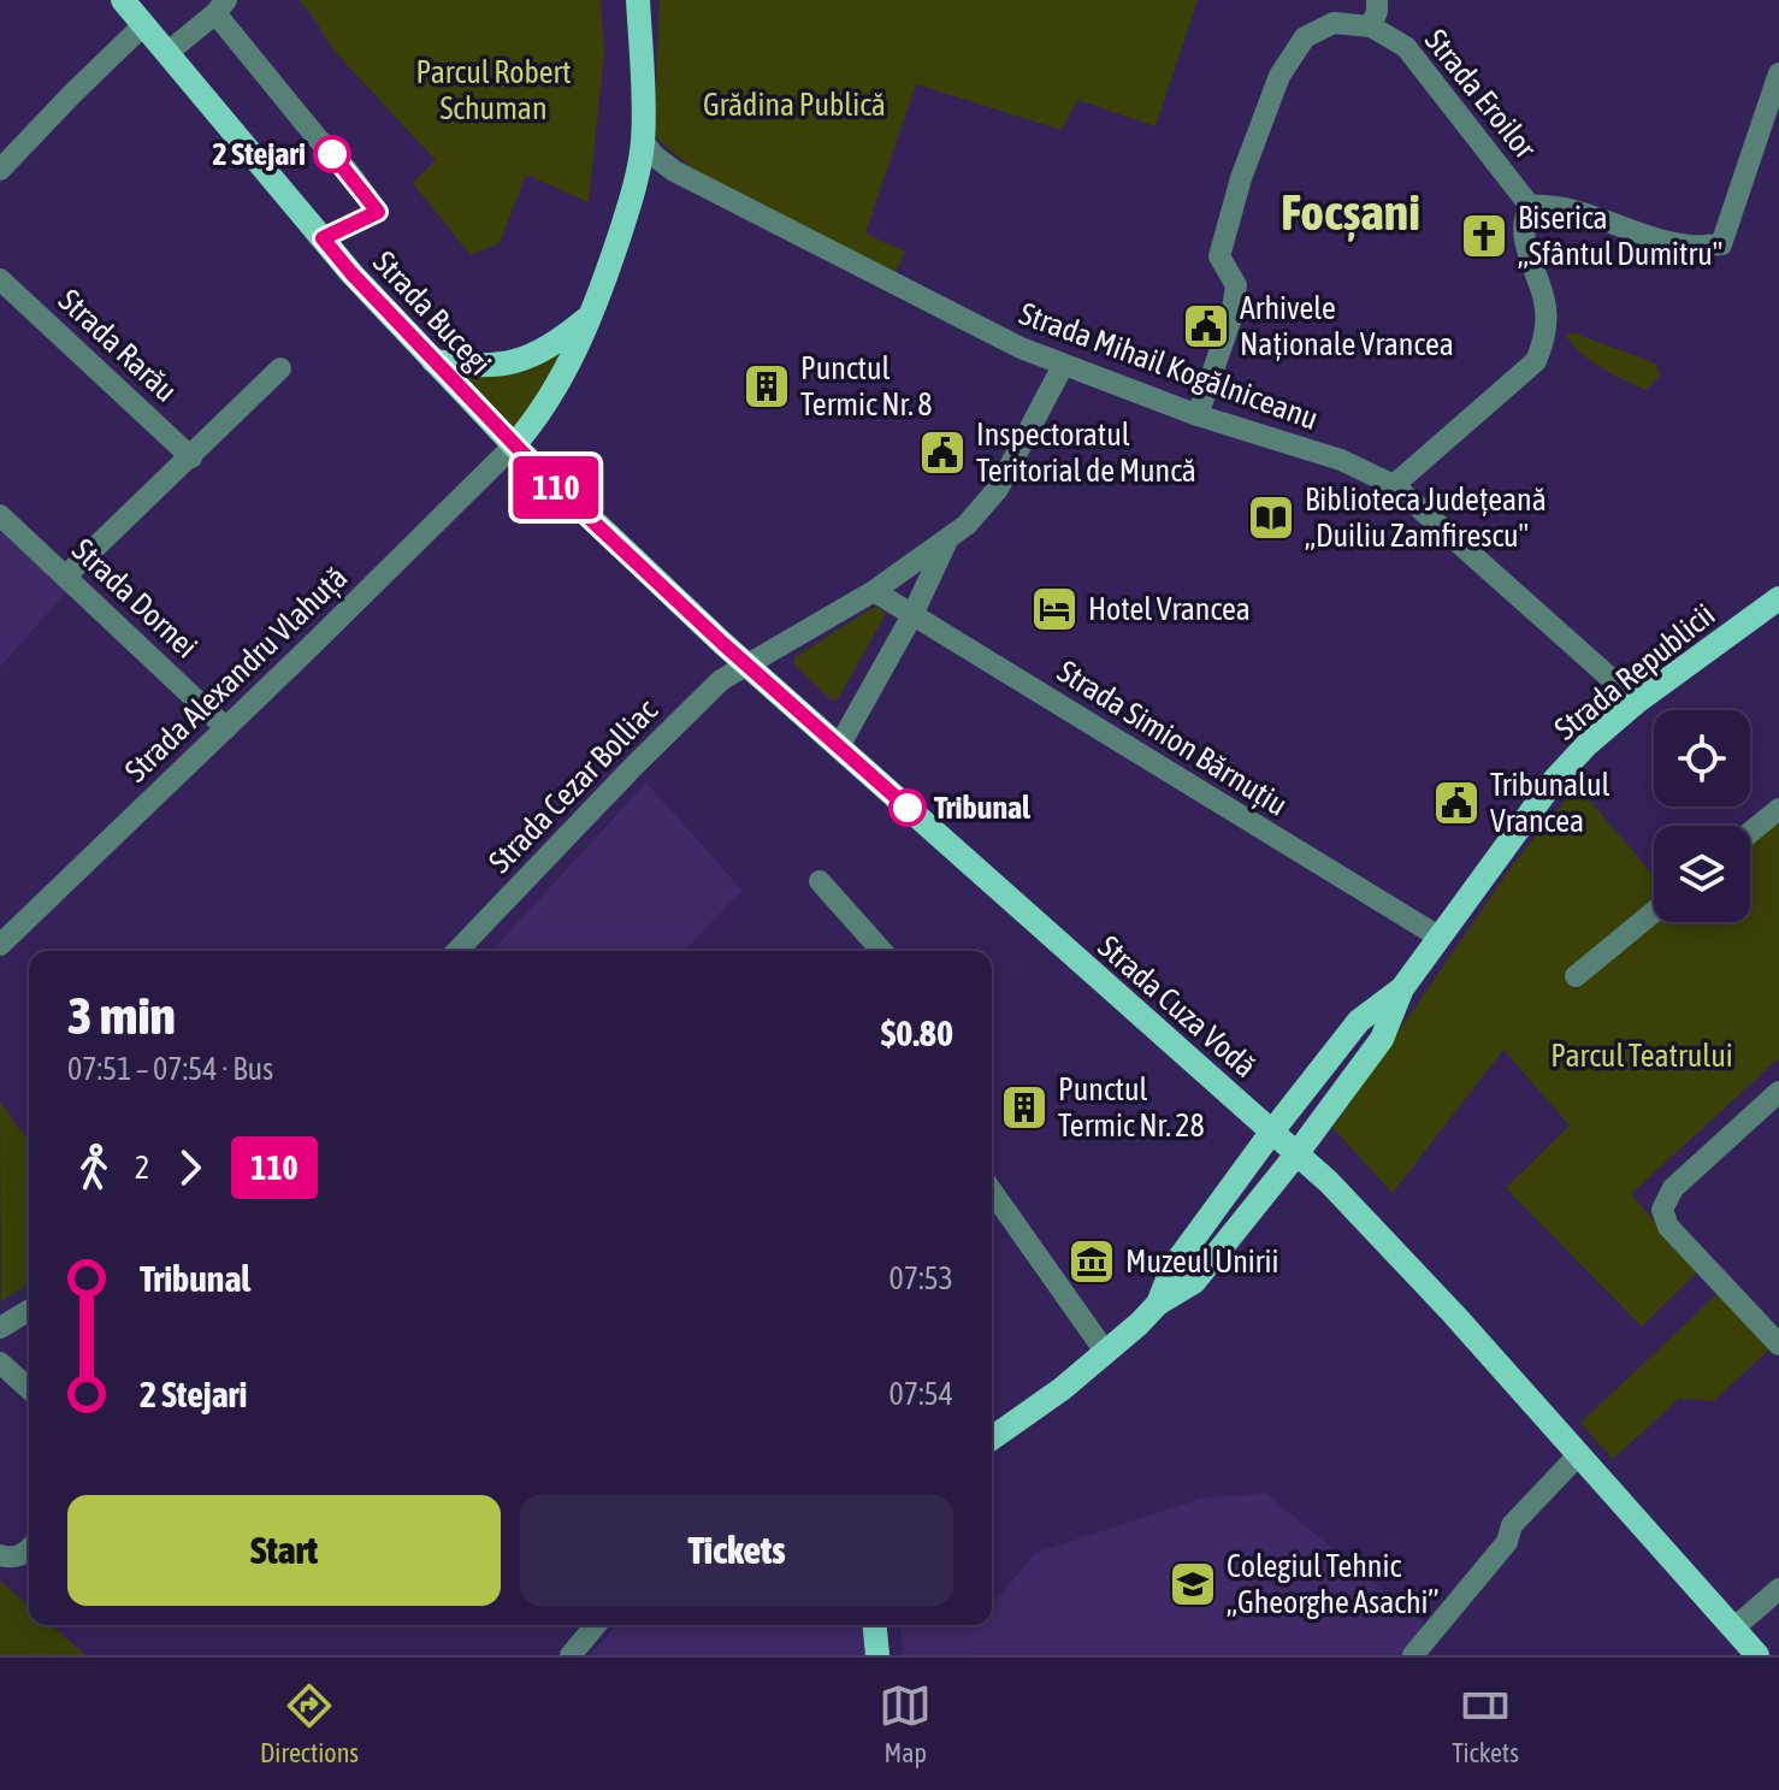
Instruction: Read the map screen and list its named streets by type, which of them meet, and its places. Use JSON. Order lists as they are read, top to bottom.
{
  "streets": {
    "main road": ["Strada Bucegi", "Strada Republicii", "Strada Cuza Vodă"],
    "street": [
      "Strada Eroilor",
      "Strada Rarău",
      "Strada Mihail Kogălniceanu",
      "Strada Dornei",
      "Strada Alexandru Vlahuță",
      "Strada Simion Bărnuțiu",
      "Strada Cezar Bolliac"
    ]
  },
  "crossings": [
    ["Strada Eroilor", "Strada Mihail Kogălniceanu"],
    ["Strada Bucegi", "Strada Alexandru Vlahuță"],
    ["Strada Bucegi", "Strada Cuza Vodă"],
    ["Strada Mihail Kogălniceanu", "Strada Republicii"],
    ["Strada Dornei", "Strada Alexandru Vlahuță"],
    ["Strada Republicii", "Strada Simion Bărnuțiu"],
    ["Strada Republicii", "Strada Cuza Vodă"],
    ["Strada Alexandru Vlahuță", "Strada Cuza Vodă"],
    ["Strada Simion Bărnuțiu", "Strada Cezar Bolliac"],
    ["Strada Cezar Bolliac", "Strada Cuza Vodă"]
  ],
  "districts": ["Focșani"],
  "parks": ["Parcul Robert Schuman", "Grădina Publică", "Parcul Teatrului"],
  "places": {
    "other": ["2 Stejari", "Tribunal"],
    "church": ["Biserica „Sfântul Dumitru\""],
    "public building": ["Arhivele Naționale Vrancea", "Inspectoratul Teritorial de Muncă", "Tribunalul Vrancea"],
    "building": ["Punctul Termic Nr. 8", "Punctul Termic Nr. 28"],
    "library": ["Biblioteca Județeană „Duiliu Zamfirescu\""],
    "hotel": ["Hotel Vrancea"],
    "museum": ["Muzeul Unirii"],
    "school or university": ["Colegiul Tehnic „Gheorghe Asachi”"]
  },
  "lines": ["bus line 110"],
  "page": {
    "on_map": "110",
    "heading": ["3 min", "07:51 – 07:54 · Bus", "$0.80"],
    "legs": ["2", "110"],
    "list": [
      {
        "name": "Tribunal",
        "value": "07:53"
      },
      {
        "name": "2 Stejari",
        "value": "07:54"
      }
    ],
    "buttons": ["Start", "Tickets"],
    "tabs": ["Directions", "Map", "Tickets"]
  }
}
